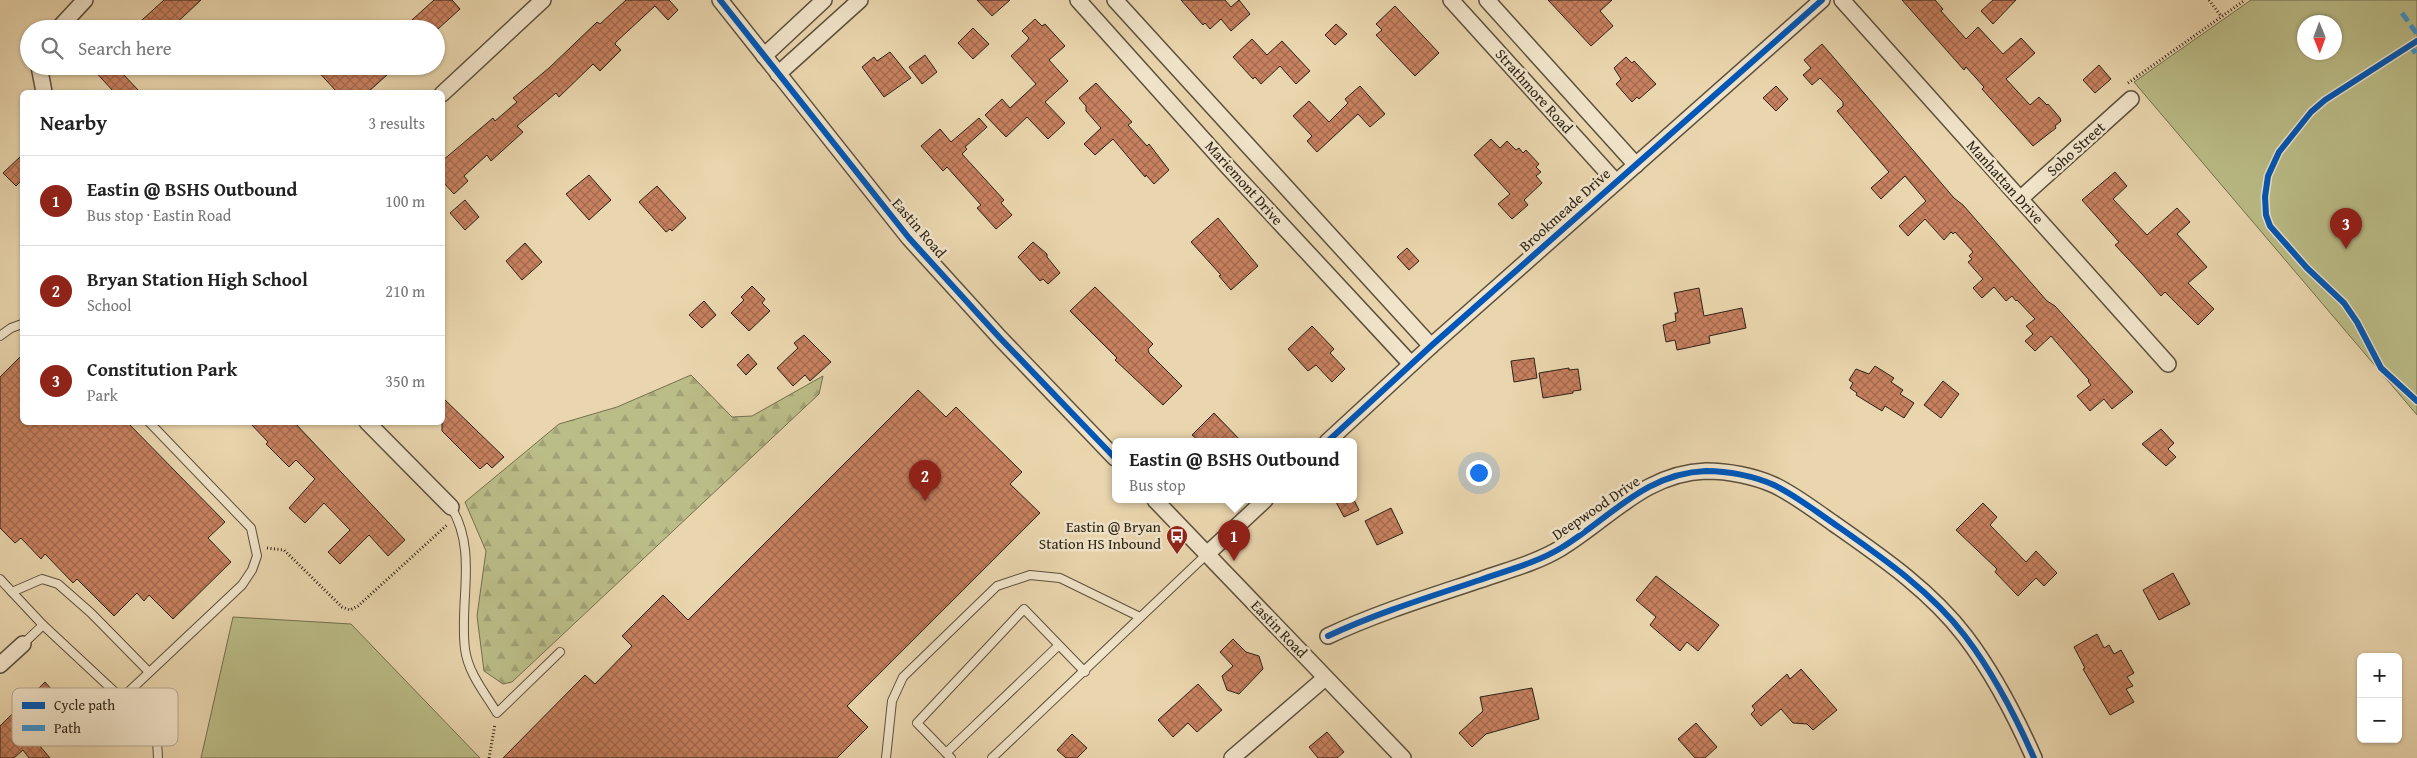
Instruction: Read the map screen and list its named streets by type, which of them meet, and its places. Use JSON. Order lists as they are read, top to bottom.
{
  "streets": {
    "street": [
      "Strathmore Road",
      "Soho Street",
      "Manhattan Drive",
      "Mariemont Drive",
      "Brookmeade Drive",
      "Eastin Road",
      "Deepwood Drive"
    ]
  },
  "crossings": [
    ["Strathmore Road", "Brookmeade Drive"],
    ["Soho Street", "Manhattan Drive"],
    ["Mariemont Drive", "Brookmeade Drive"]
  ],
  "places": {
    "bus stop": ["Eastin @ Bryan Station HS Inbound"]
  },
  "legend": ["Cycle path", "Path"],
  "north": "bottom",
  "page": {
    "search": "Search here",
    "heading": ["Nearby", "3 results"],
    "list": [
      {
        "mark": "1",
        "name": "Eastin @ BSHS Outbound",
        "note": "Bus stop · Eastin Road",
        "value": "100 m"
      },
      {
        "mark": "2",
        "name": "Bryan Station High School",
        "note": "School",
        "value": "210 m"
      },
      {
        "mark": "3",
        "name": "Constitution Park",
        "note": "Park",
        "value": "350 m"
      }
    ],
    "pins": ["3", "2", "1"],
    "popup": ["Eastin @ BSHS Outbound", "Bus stop"],
    "map_buttons": ["+", "−"]
  }
}
